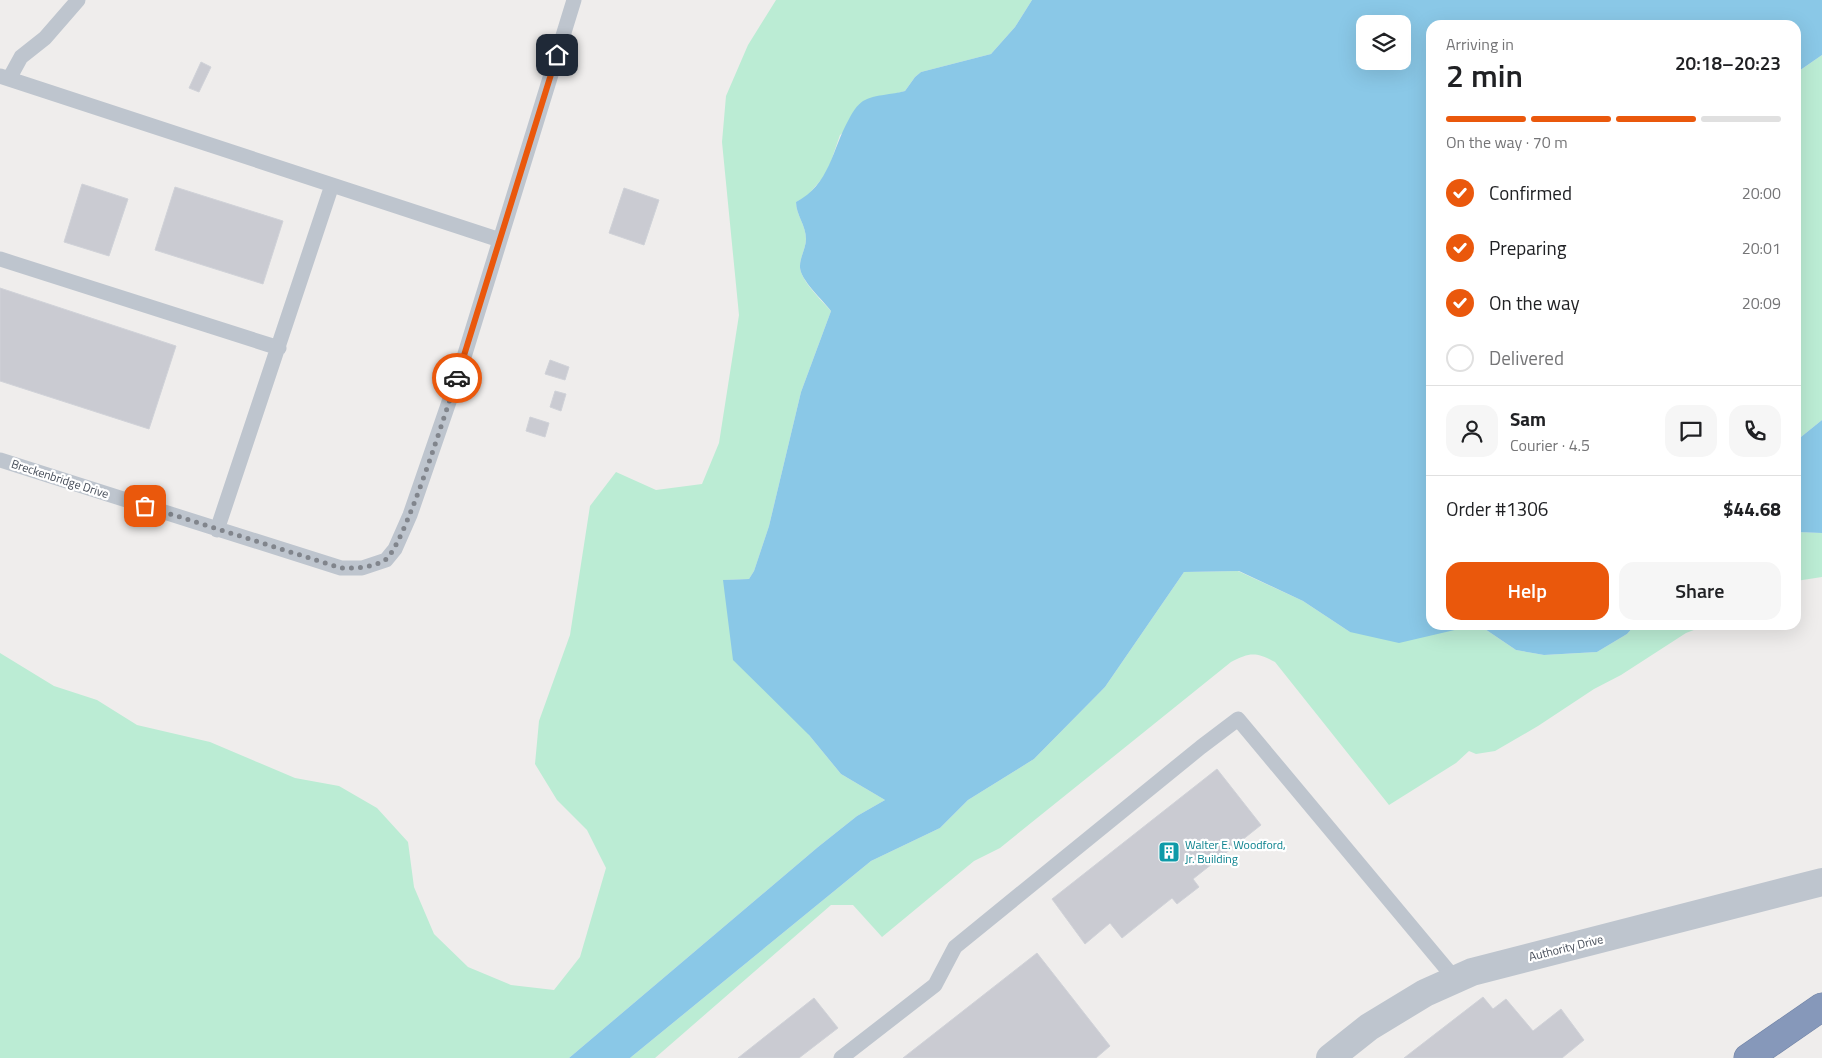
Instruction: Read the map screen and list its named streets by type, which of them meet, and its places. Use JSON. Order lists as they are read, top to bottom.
{
  "streets": {
    "street": ["Authority Drive"],
    "lane": ["Breckenbridge Drive"]
  },
  "places": {
    "building": ["Walter E. Woodford, Jr. Building"]
  },
  "page": {
    "heading": ["2 min", "Arriving in", "20:18–20:23"],
    "panel": [
      "Sam",
      "Courier · 4.5",
      "Order #1306",
      "$44.68"
    ],
    "bar": "On the way · 70 m",
    "list": [
      ["Confirmed", "20:00"],
      ["Preparing", "20:01"],
      ["On the way", "20:09"],
      "Delivered"
    ],
    "buttons": ["Help", "Share"]
  }
}
